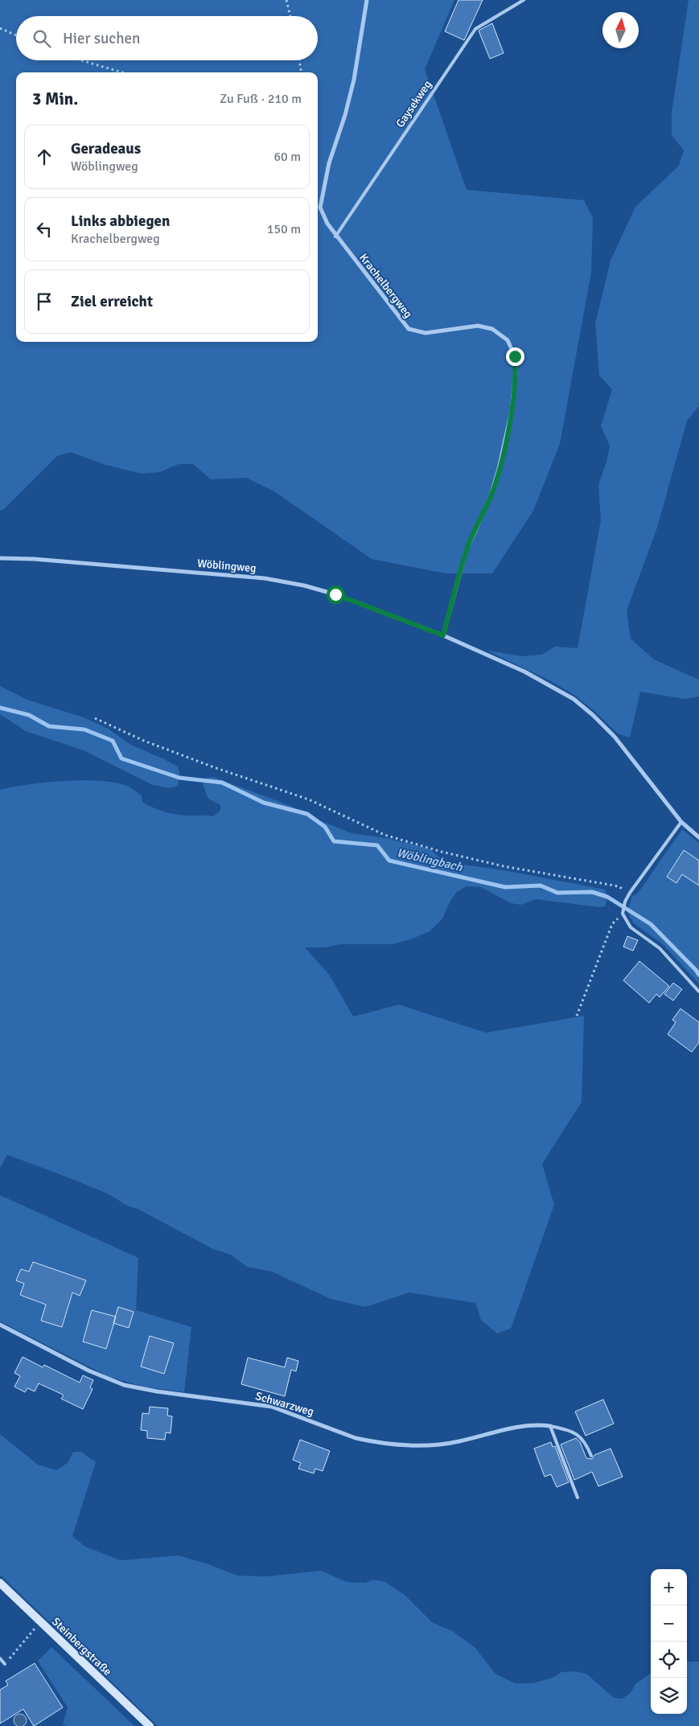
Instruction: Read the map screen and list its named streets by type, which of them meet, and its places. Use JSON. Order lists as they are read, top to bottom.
{
  "streets": {
    "street": [
      "Krachelbergweg",
      "Wöblingweg",
      "Schwarzweg",
      "Steinbergstraße"
    ],
    "lane": ["Gaysekweg"]
  },
  "crossings": [
    ["Gaysekweg", "Krachelbergweg"],
    ["Krachelbergweg", "Wöblingweg"]
  ],
  "water": ["Wöblingbach"],
  "north": "top",
  "page": {
    "search": "Hier suchen",
    "heading": ["3 Min.", "Zu Fuß · 210 m"],
    "list": [
      ["Geradeaus", "Wöblingweg", "60 m"],
      ["Links abbiegen", "Krachelbergweg", "150 m"],
      "Ziel erreicht"
    ],
    "map_buttons": ["+", "−"]
  }
}
